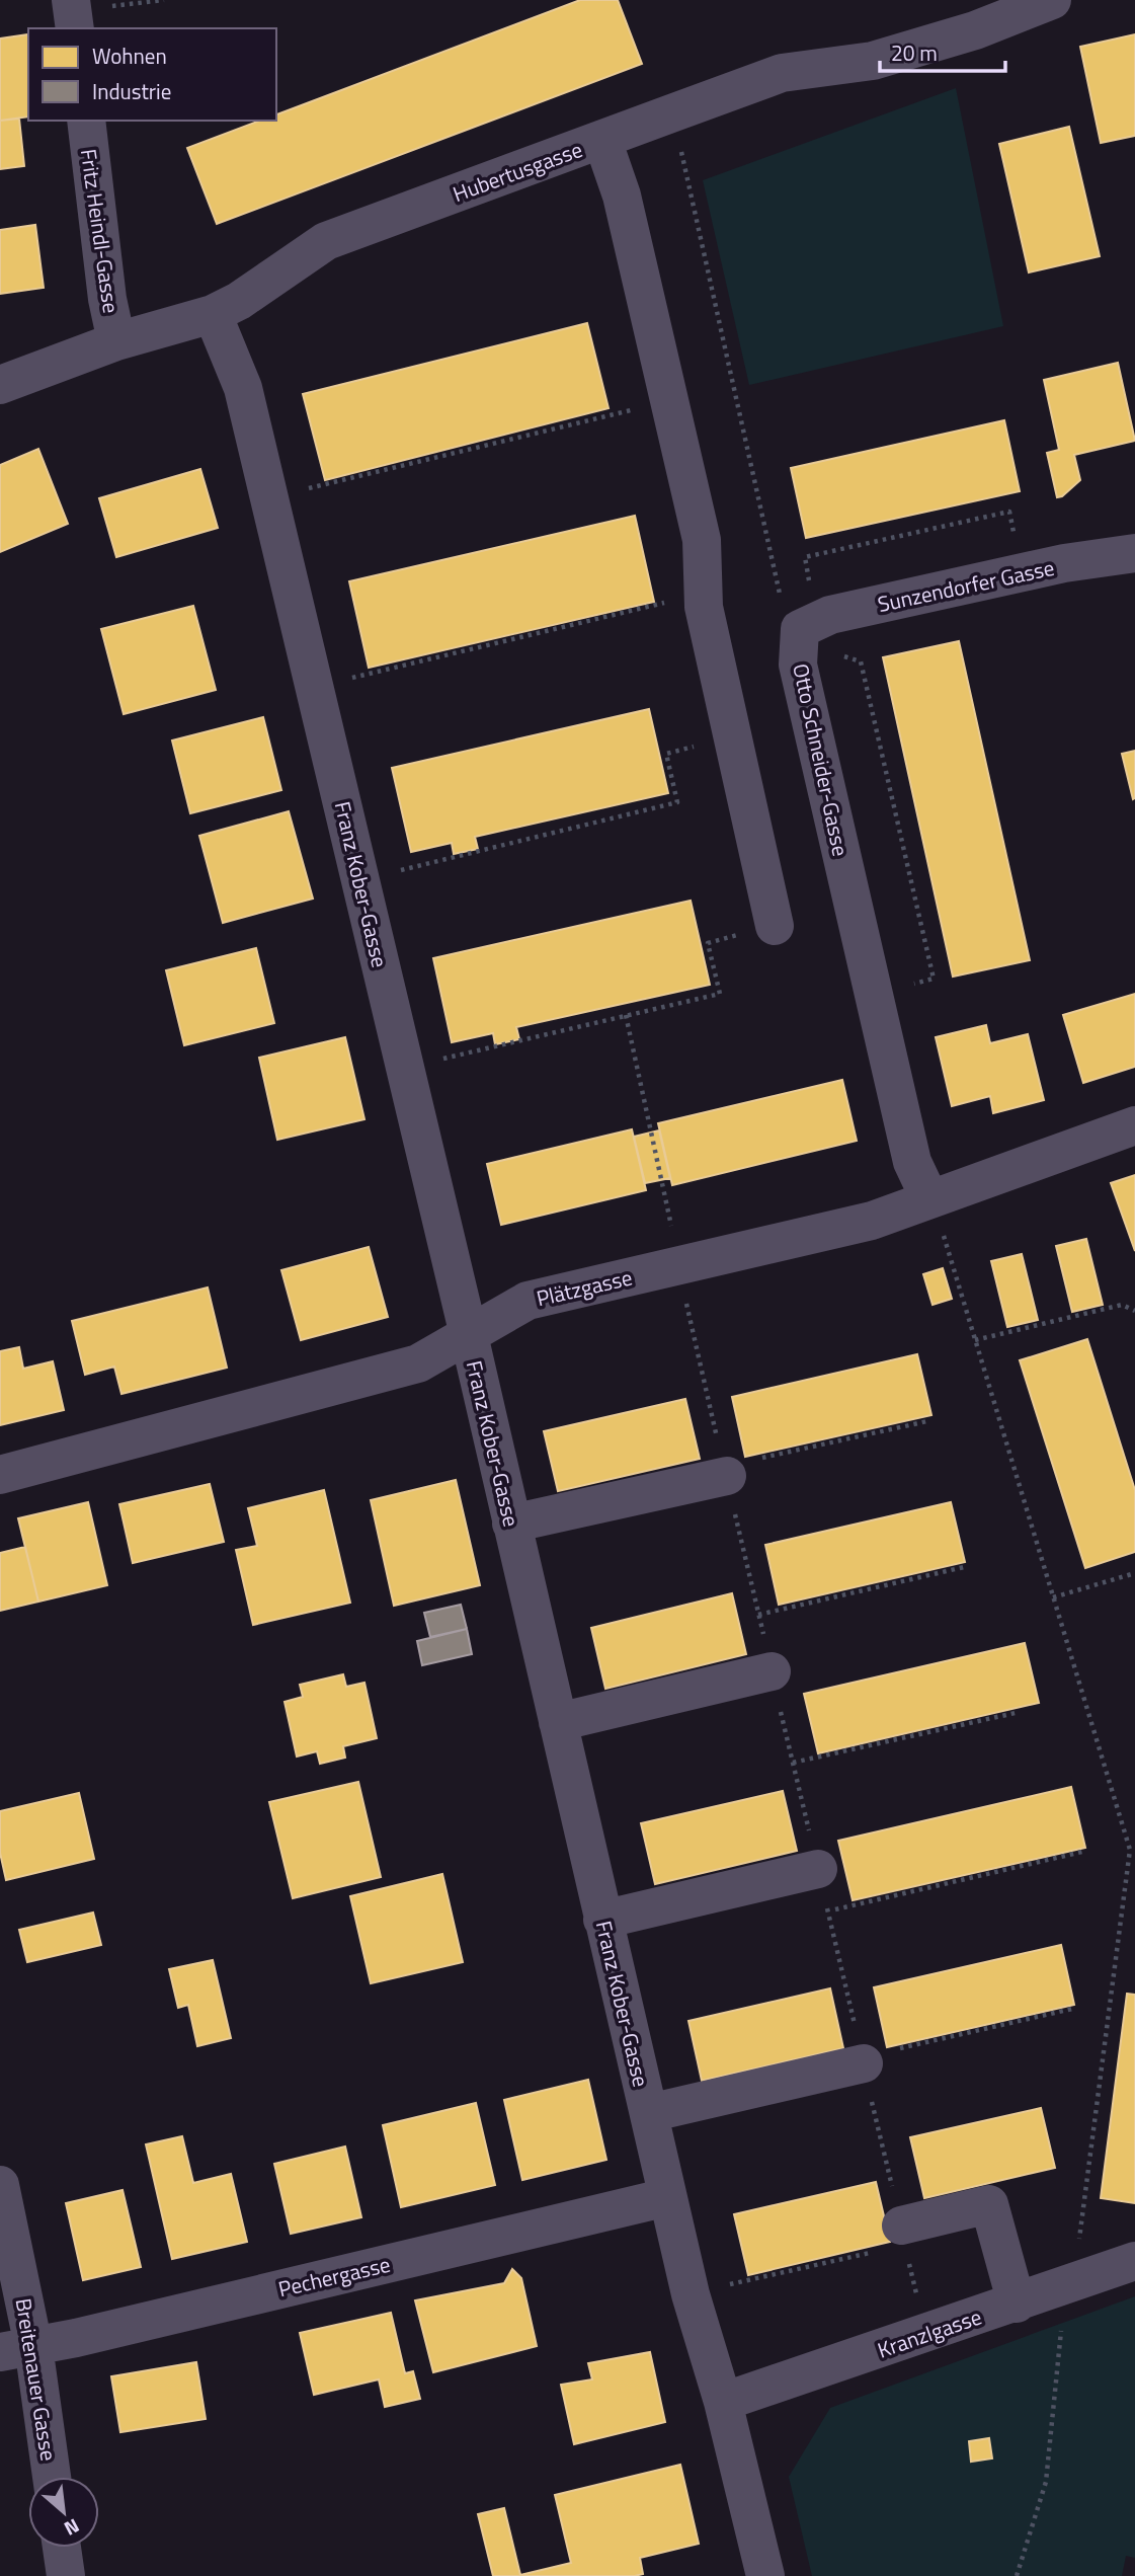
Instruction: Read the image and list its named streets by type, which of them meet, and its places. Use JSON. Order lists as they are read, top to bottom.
{
  "streets": {
    "street": [
      "Hubertusgasse",
      "Fritz Heindl-Gasse",
      "Sunzendorfer Gasse",
      "Otto Schneider-Gasse",
      "Franz Kober-Gasse",
      "Plätzgasse",
      "Pechergasse",
      "Kranzlgasse",
      "Breitenauer Gasse"
    ]
  },
  "crossings": [
    ["Hubertusgasse", "Fritz Heindl-Gasse"],
    ["Hubertusgasse", "Franz Kober-Gasse"],
    ["Sunzendorfer Gasse", "Otto Schneider-Gasse"],
    ["Otto Schneider-Gasse", "Plätzgasse"],
    ["Franz Kober-Gasse", "Plätzgasse"],
    ["Franz Kober-Gasse", "Pechergasse"],
    ["Franz Kober-Gasse", "Kranzlgasse"],
    ["Pechergasse", "Breitenauer Gasse"]
  ],
  "legend": ["Wohnen", "Industrie"],
  "scale_bar": "20 m",
  "north": "bottom right"
}
